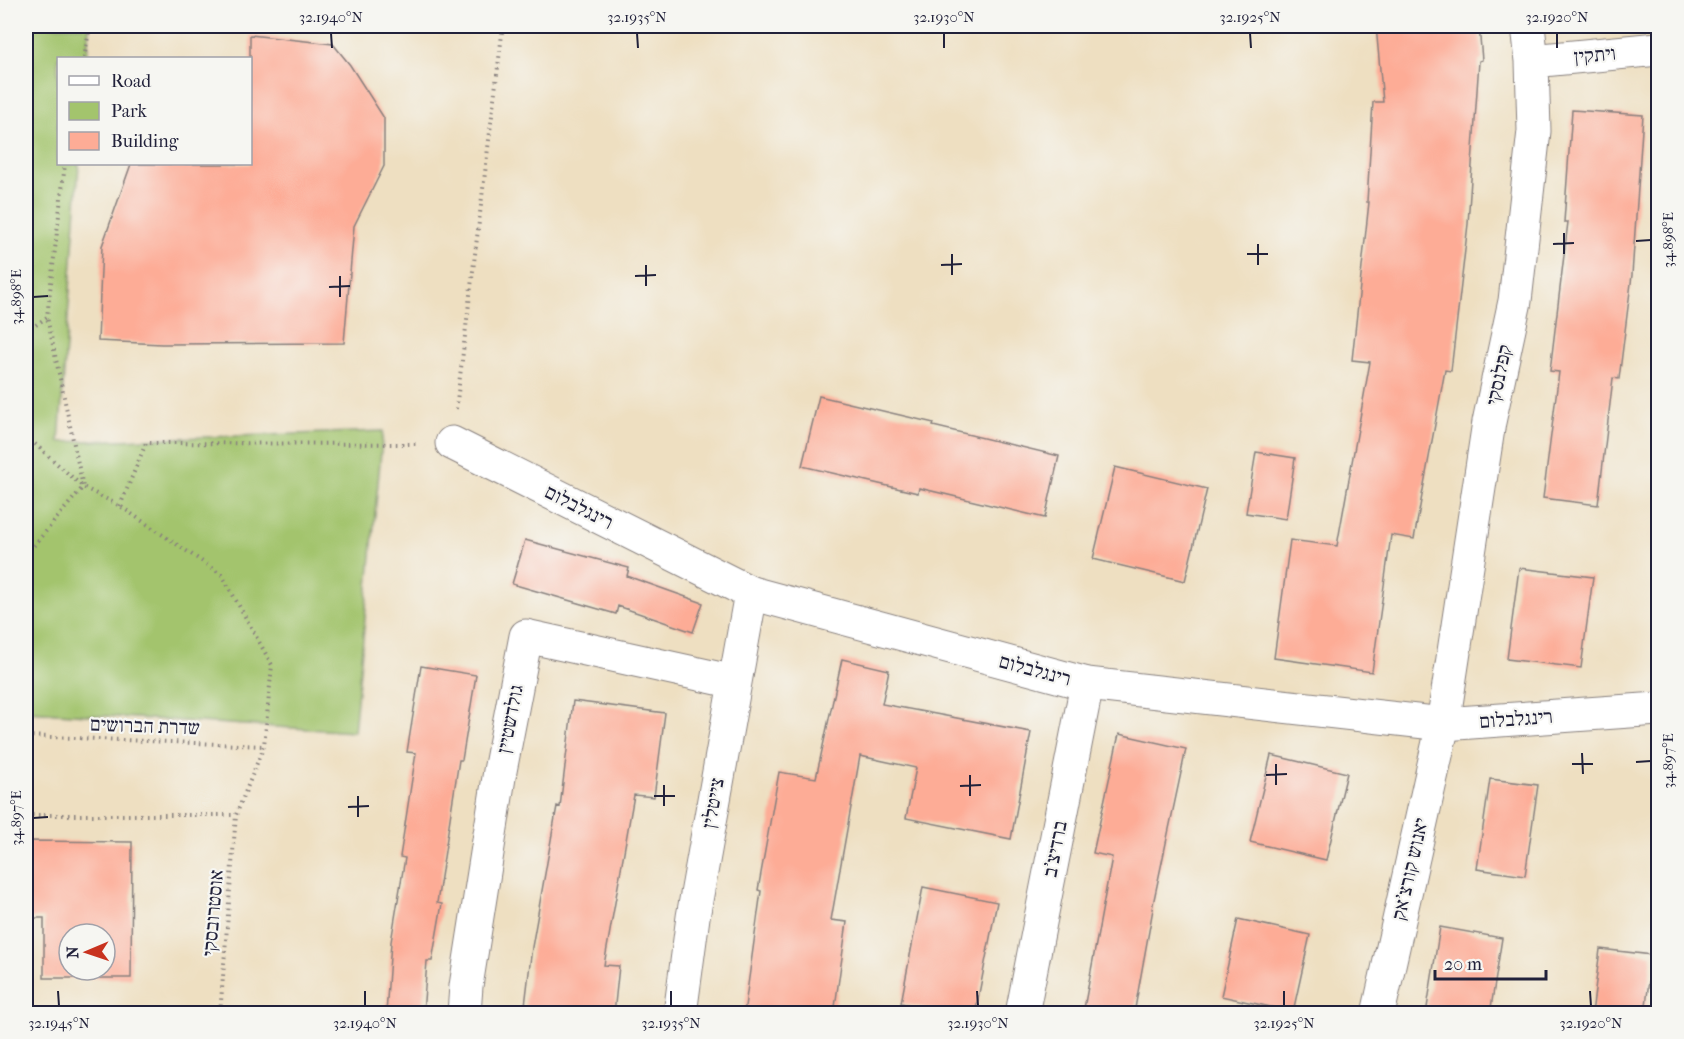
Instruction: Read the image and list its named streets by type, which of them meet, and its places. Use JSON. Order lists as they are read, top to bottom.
{
  "streets": {
    "street": [
      "ויתקין",
      "קפלנסקי",
      "רינגלבלום",
      "גולדשטיין",
      "צייטלין",
      "ברדיצ'ב",
      "יאנוש קורצ'אק"
    ],
    "path": ["שדרת הברושים", "אוסטרובסקי"]
  },
  "crossings": [
    ["ויתקין", "קפלנסקי"],
    ["קפלנסקי", "רינגלבלום"],
    ["קפלנסקי", "יאנוש קורצ'אק"],
    ["רינגלבלום", "צייטלין"],
    ["רינגלבלום", "ברדיצ'ב"],
    ["רינגלבלום", "יאנוש קורצ'אק"],
    ["גולדשטיין", "צייטלין"],
    ["שדרת הברושים", "אוסטרובסקי"]
  ],
  "legend": ["Road", "Park", "Building"],
  "scale_bar": "20 m",
  "north": "left",
  "coordinates": [
    "32.1940°N",
    "32.1935°N",
    "32.1930°N",
    "32.1925°N",
    "32.1920°N",
    "34.898°E",
    "34.897°E",
    "32.1945°N"
  ]
}
